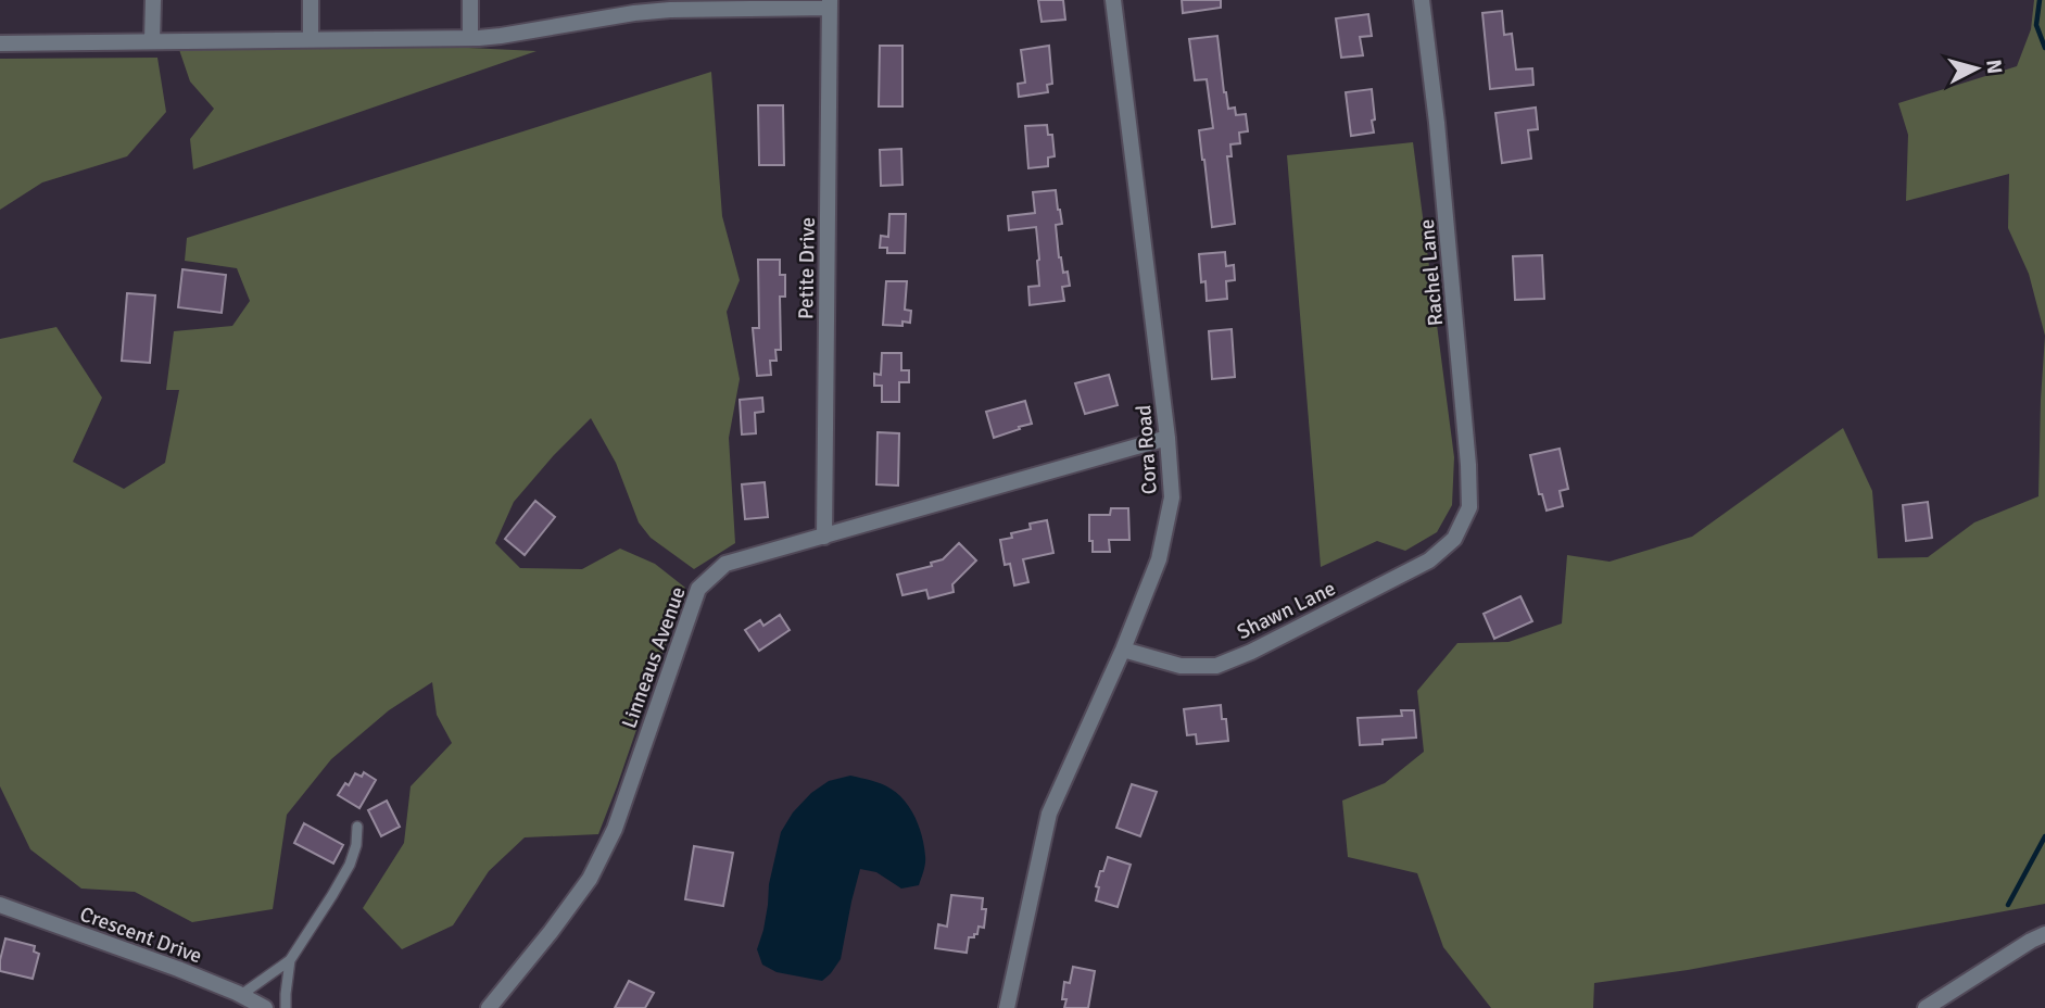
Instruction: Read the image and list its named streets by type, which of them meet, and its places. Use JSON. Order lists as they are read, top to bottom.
{
  "streets": {
    "street": [
      "Petite Drive",
      "Rachel Lane",
      "Cora Road",
      "Shawn Lane",
      "Linneaus Avenue",
      "Crescent Drive"
    ]
  },
  "crossings": [
    ["Petite Drive", "Linneaus Avenue"],
    ["Rachel Lane", "Shawn Lane"],
    ["Cora Road", "Shawn Lane"],
    ["Cora Road", "Linneaus Avenue"]
  ],
  "north": "right"
}
